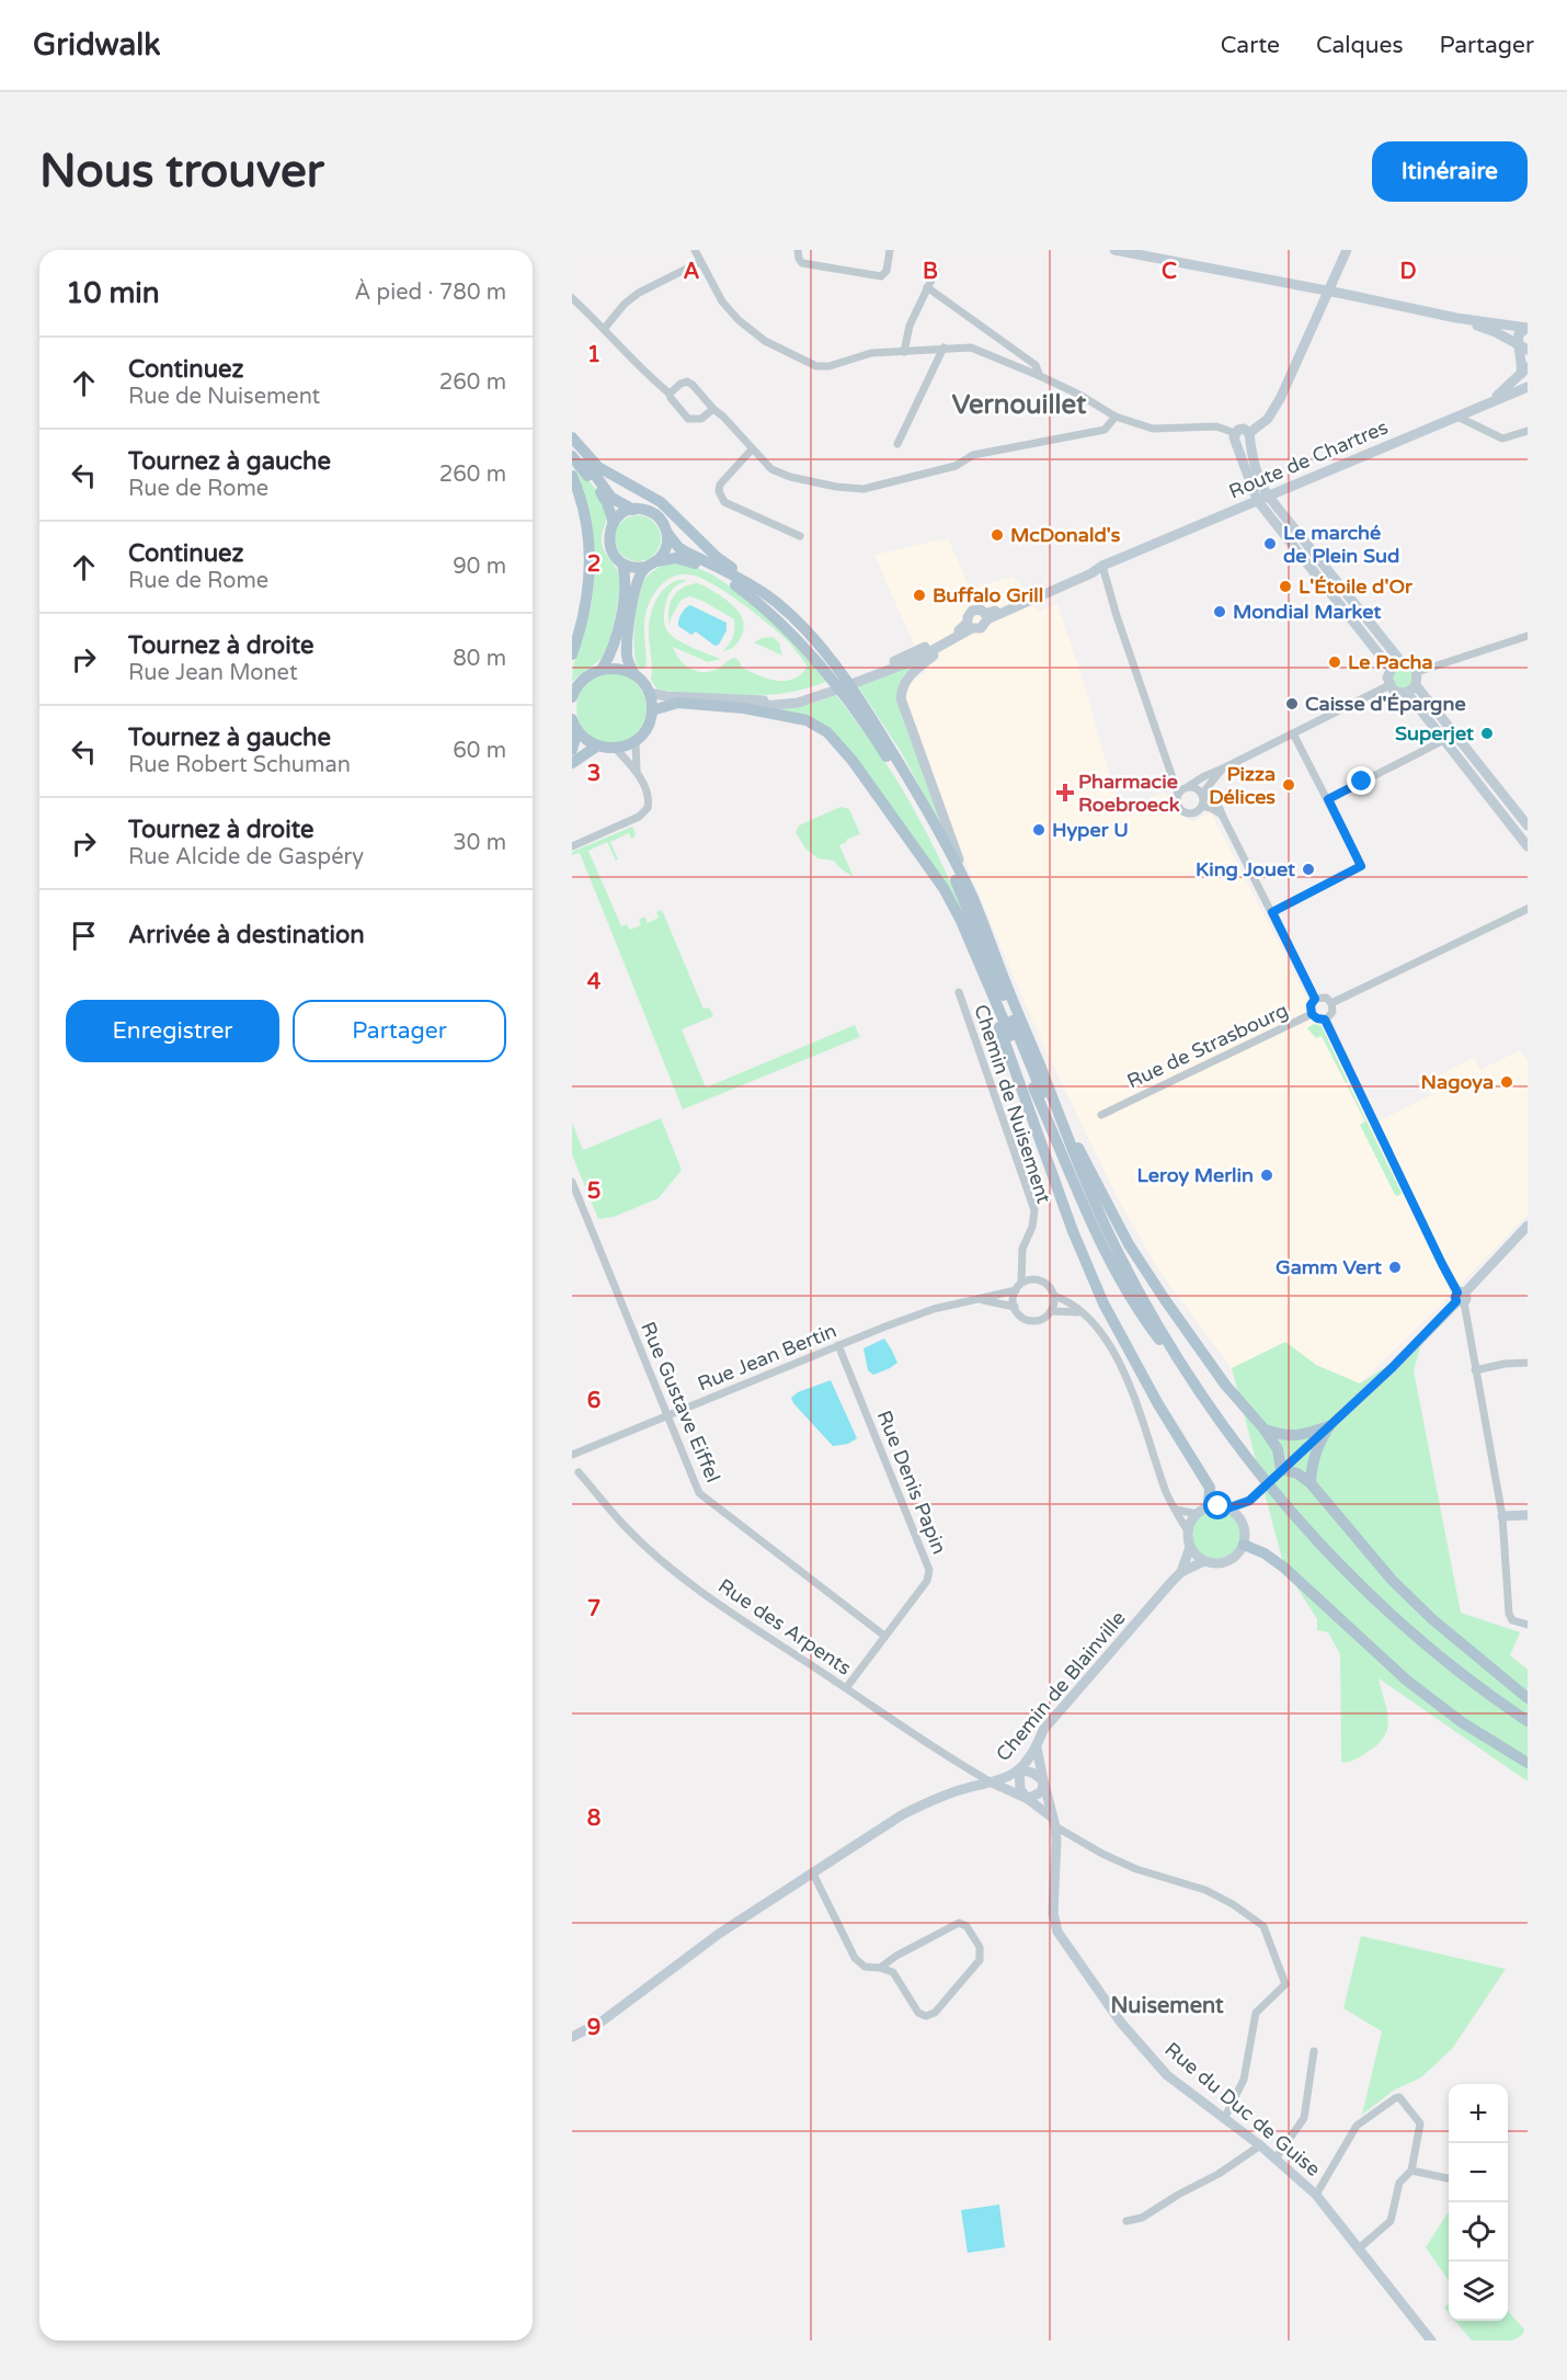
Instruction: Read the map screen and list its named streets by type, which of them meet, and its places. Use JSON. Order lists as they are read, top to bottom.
{
  "streets": {
    "main road": ["Route de Chartres"],
    "street": [
      "Rue de Strasbourg",
      "Chemin de Nuisement",
      "Rue Jean Bertin",
      "Rue Gustave Eiffel",
      "Rue Denis Papin",
      "Rue des Arpents",
      "Chemin de Blainville",
      "Rue du Duc de Guise"
    ]
  },
  "crossings": [
    ["Chemin de Nuisement", "Rue Jean Bertin"],
    ["Rue Jean Bertin", "Rue Gustave Eiffel"],
    ["Rue Jean Bertin", "Rue Denis Papin"],
    ["Rue Gustave Eiffel", "Rue Denis Papin"],
    ["Rue Denis Papin", "Rue des Arpents"],
    ["Rue des Arpents", "Chemin de Blainville"],
    ["Chemin de Blainville", "Rue du Duc de Guise"]
  ],
  "districts": ["Vernouillet", "Nuisement"],
  "places": {
    "other": [
      "McDonald's",
      "Le marché de Plein Sud",
      "L'Étoile d'Or",
      "Buffalo Grill",
      "Mondial Market",
      "Le Pacha",
      "Caisse d'Épargne",
      "Superjet",
      "Pizza Délices",
      "Hyper U",
      "King Jouet",
      "Nagoya",
      "Leroy Merlin",
      "Gamm Vert"
    ],
    "health": ["Pharmacie Roebroeck"]
  },
  "page": {
    "header": "Gridwalk",
    "nav": ["Carte", "Calques", "Partager"],
    "buttons": [
      "Itinéraire",
      ["Enregistrer", "Partager"]
    ],
    "title": "Nous trouver",
    "heading": ["10 min", "À pied · 780 m"],
    "list": [
      ["Continuez", "Rue de Nuisement", "260 m"],
      ["Tournez à gauche", "Rue de Rome", "260 m"],
      ["Continuez", "Rue de Rome", "90 m"],
      ["Tournez à droite", "Rue Jean Monet", "80 m"],
      ["Tournez à gauche", "Rue Robert Schuman", "60 m"],
      ["Tournez à droite", "Rue Alcide de Gaspéry", "30 m"],
      "Arrivée à destination"
    ],
    "map_buttons": ["+", "−"]
  },
  "grid": {
    "columns": [
      "A",
      "B",
      "C",
      "D"
    ],
    "rows": [
      "1",
      "2",
      "3",
      "4",
      "5",
      "6",
      "7",
      "8",
      "9"
    ]
  }
}
